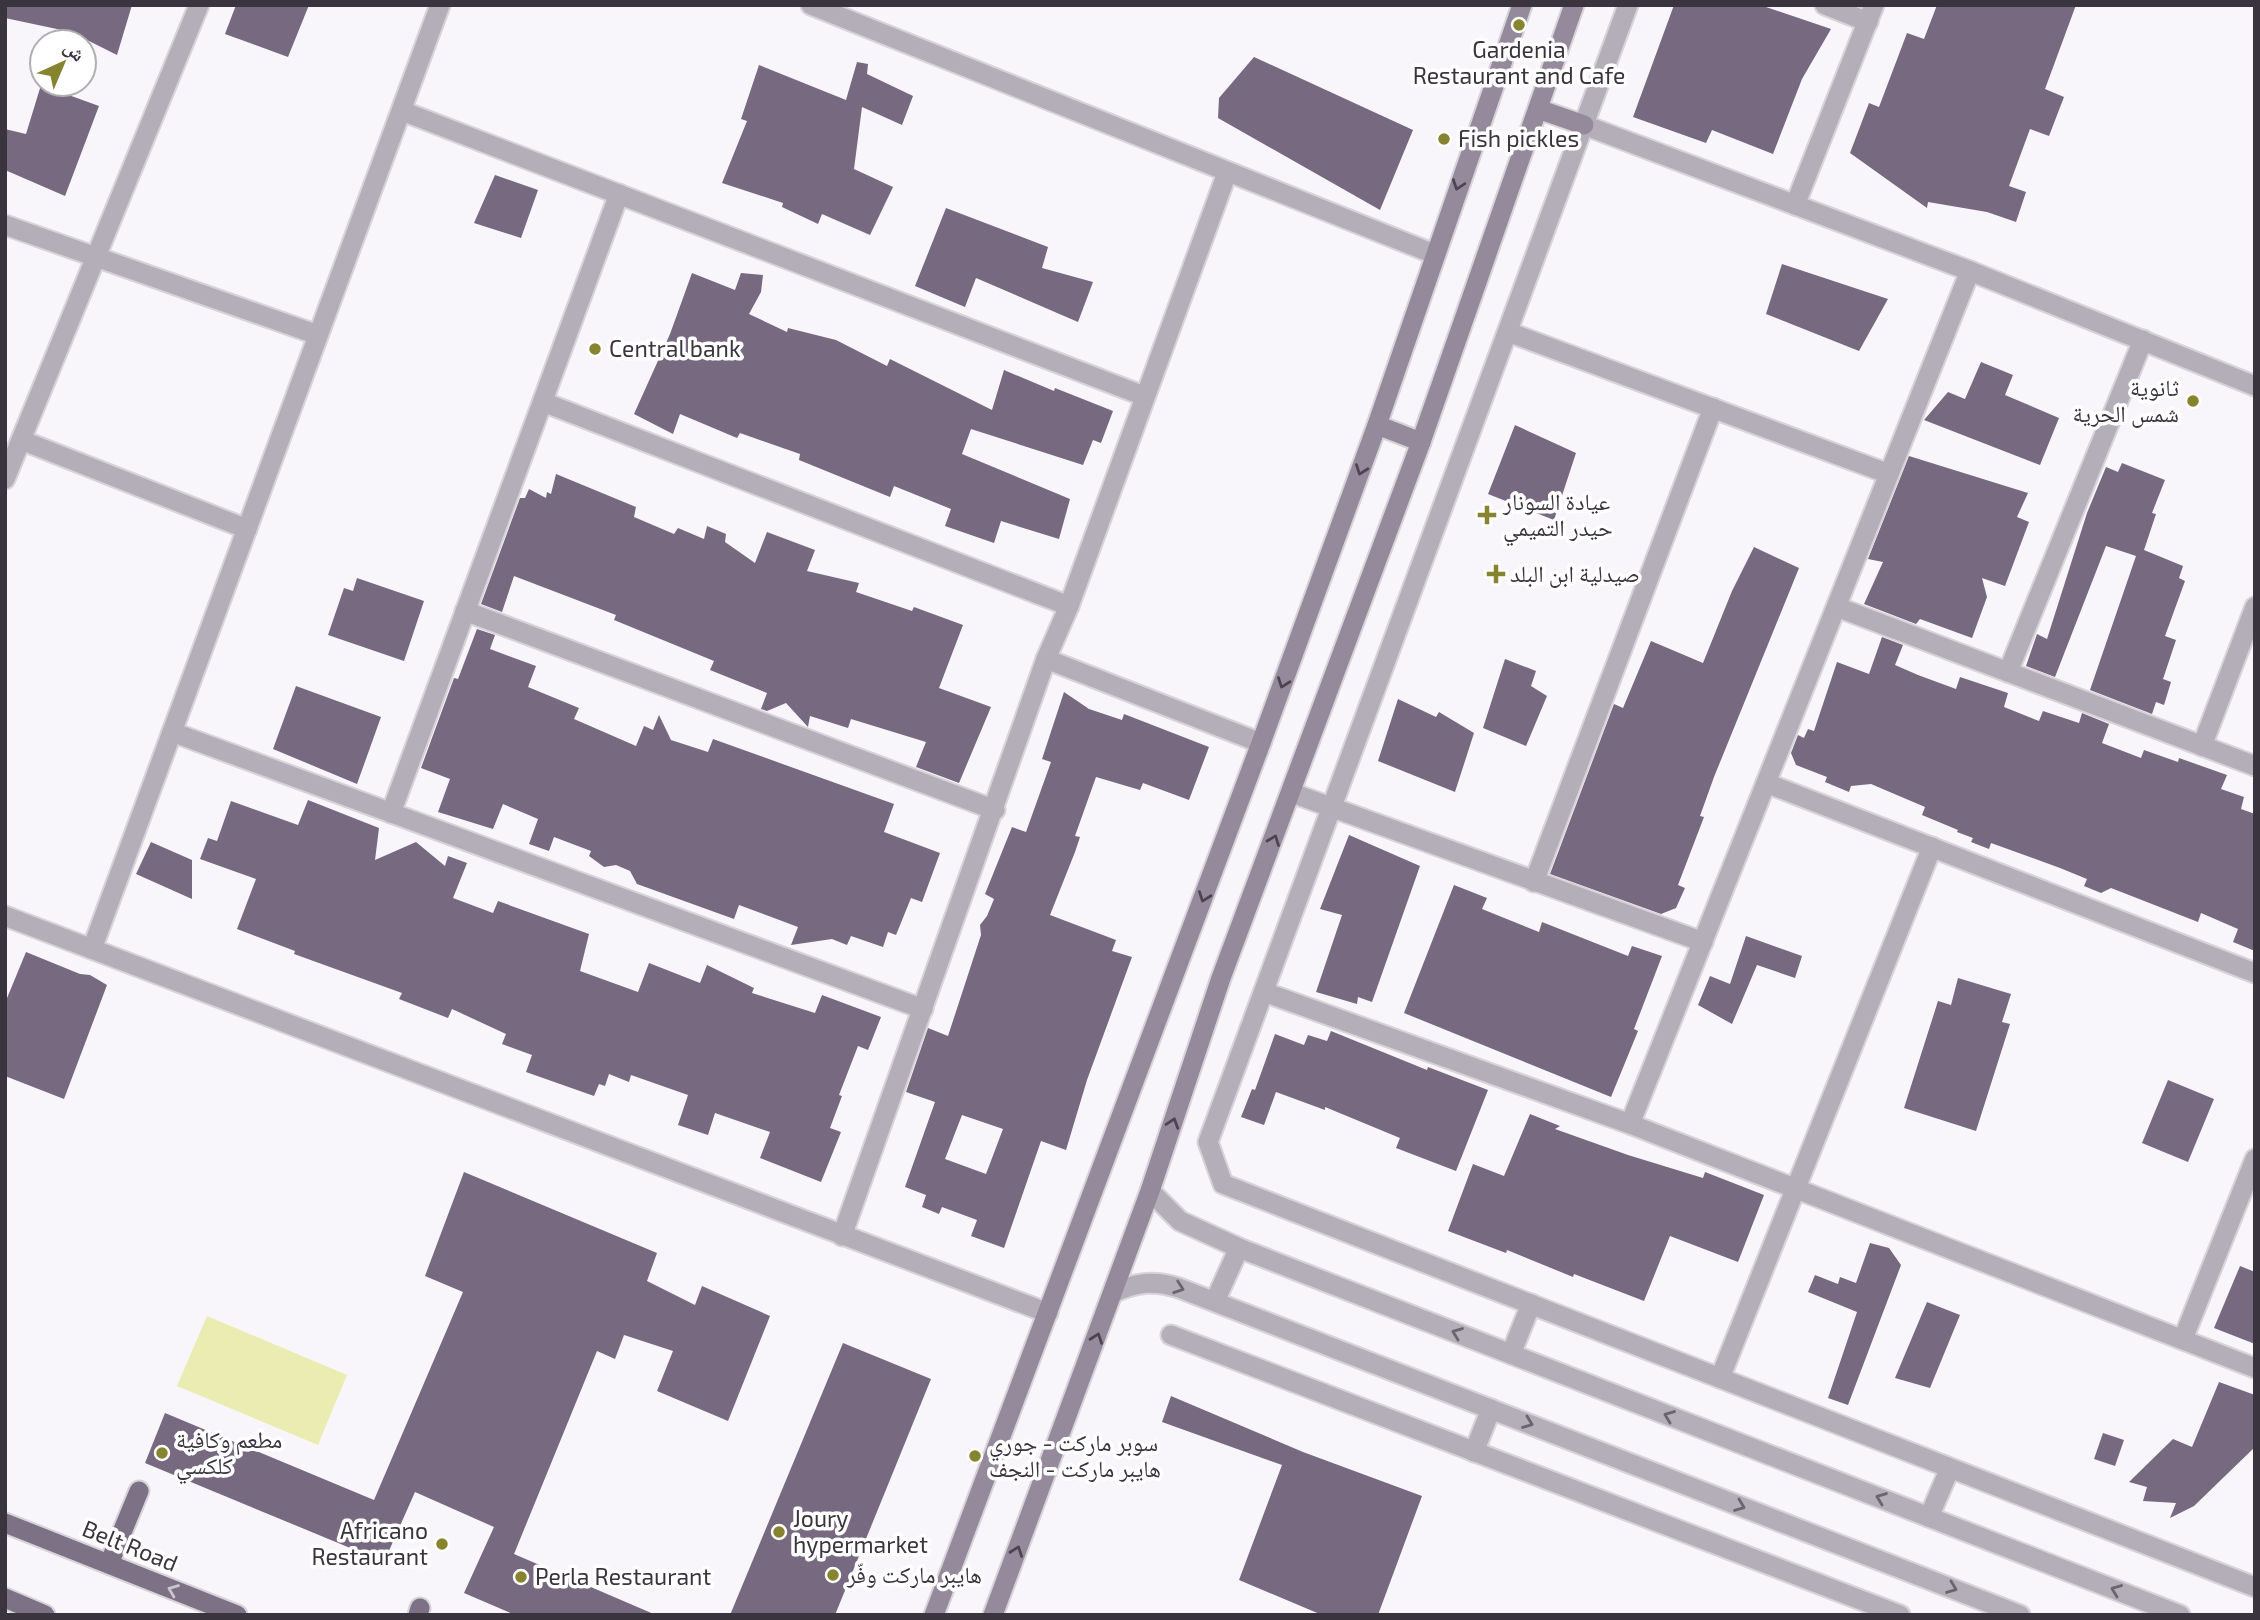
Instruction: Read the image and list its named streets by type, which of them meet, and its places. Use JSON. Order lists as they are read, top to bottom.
{
  "streets": {
    "main road": ["Belt Road"]
  },
  "one_way": ["Belt Road"],
  "places": {
    "other": [
      "Gardenia Restaurant and Cafe",
      "Fish pickles",
      "Central bank",
      "ثانوية شمس الحرية",
      "مطعم وكافية كلكسي",
      "سوبر ماركت - جوري هايبر ماركت - النجف",
      "Joury hypermarket",
      "Africano Restaurant",
      "هايبر ماركت وفّر",
      "Perla Restaurant"
    ],
    "health": ["عيادة السونار حيدر التميمي", "صيدلية ابن البلد"]
  },
  "north": "top right"
}
